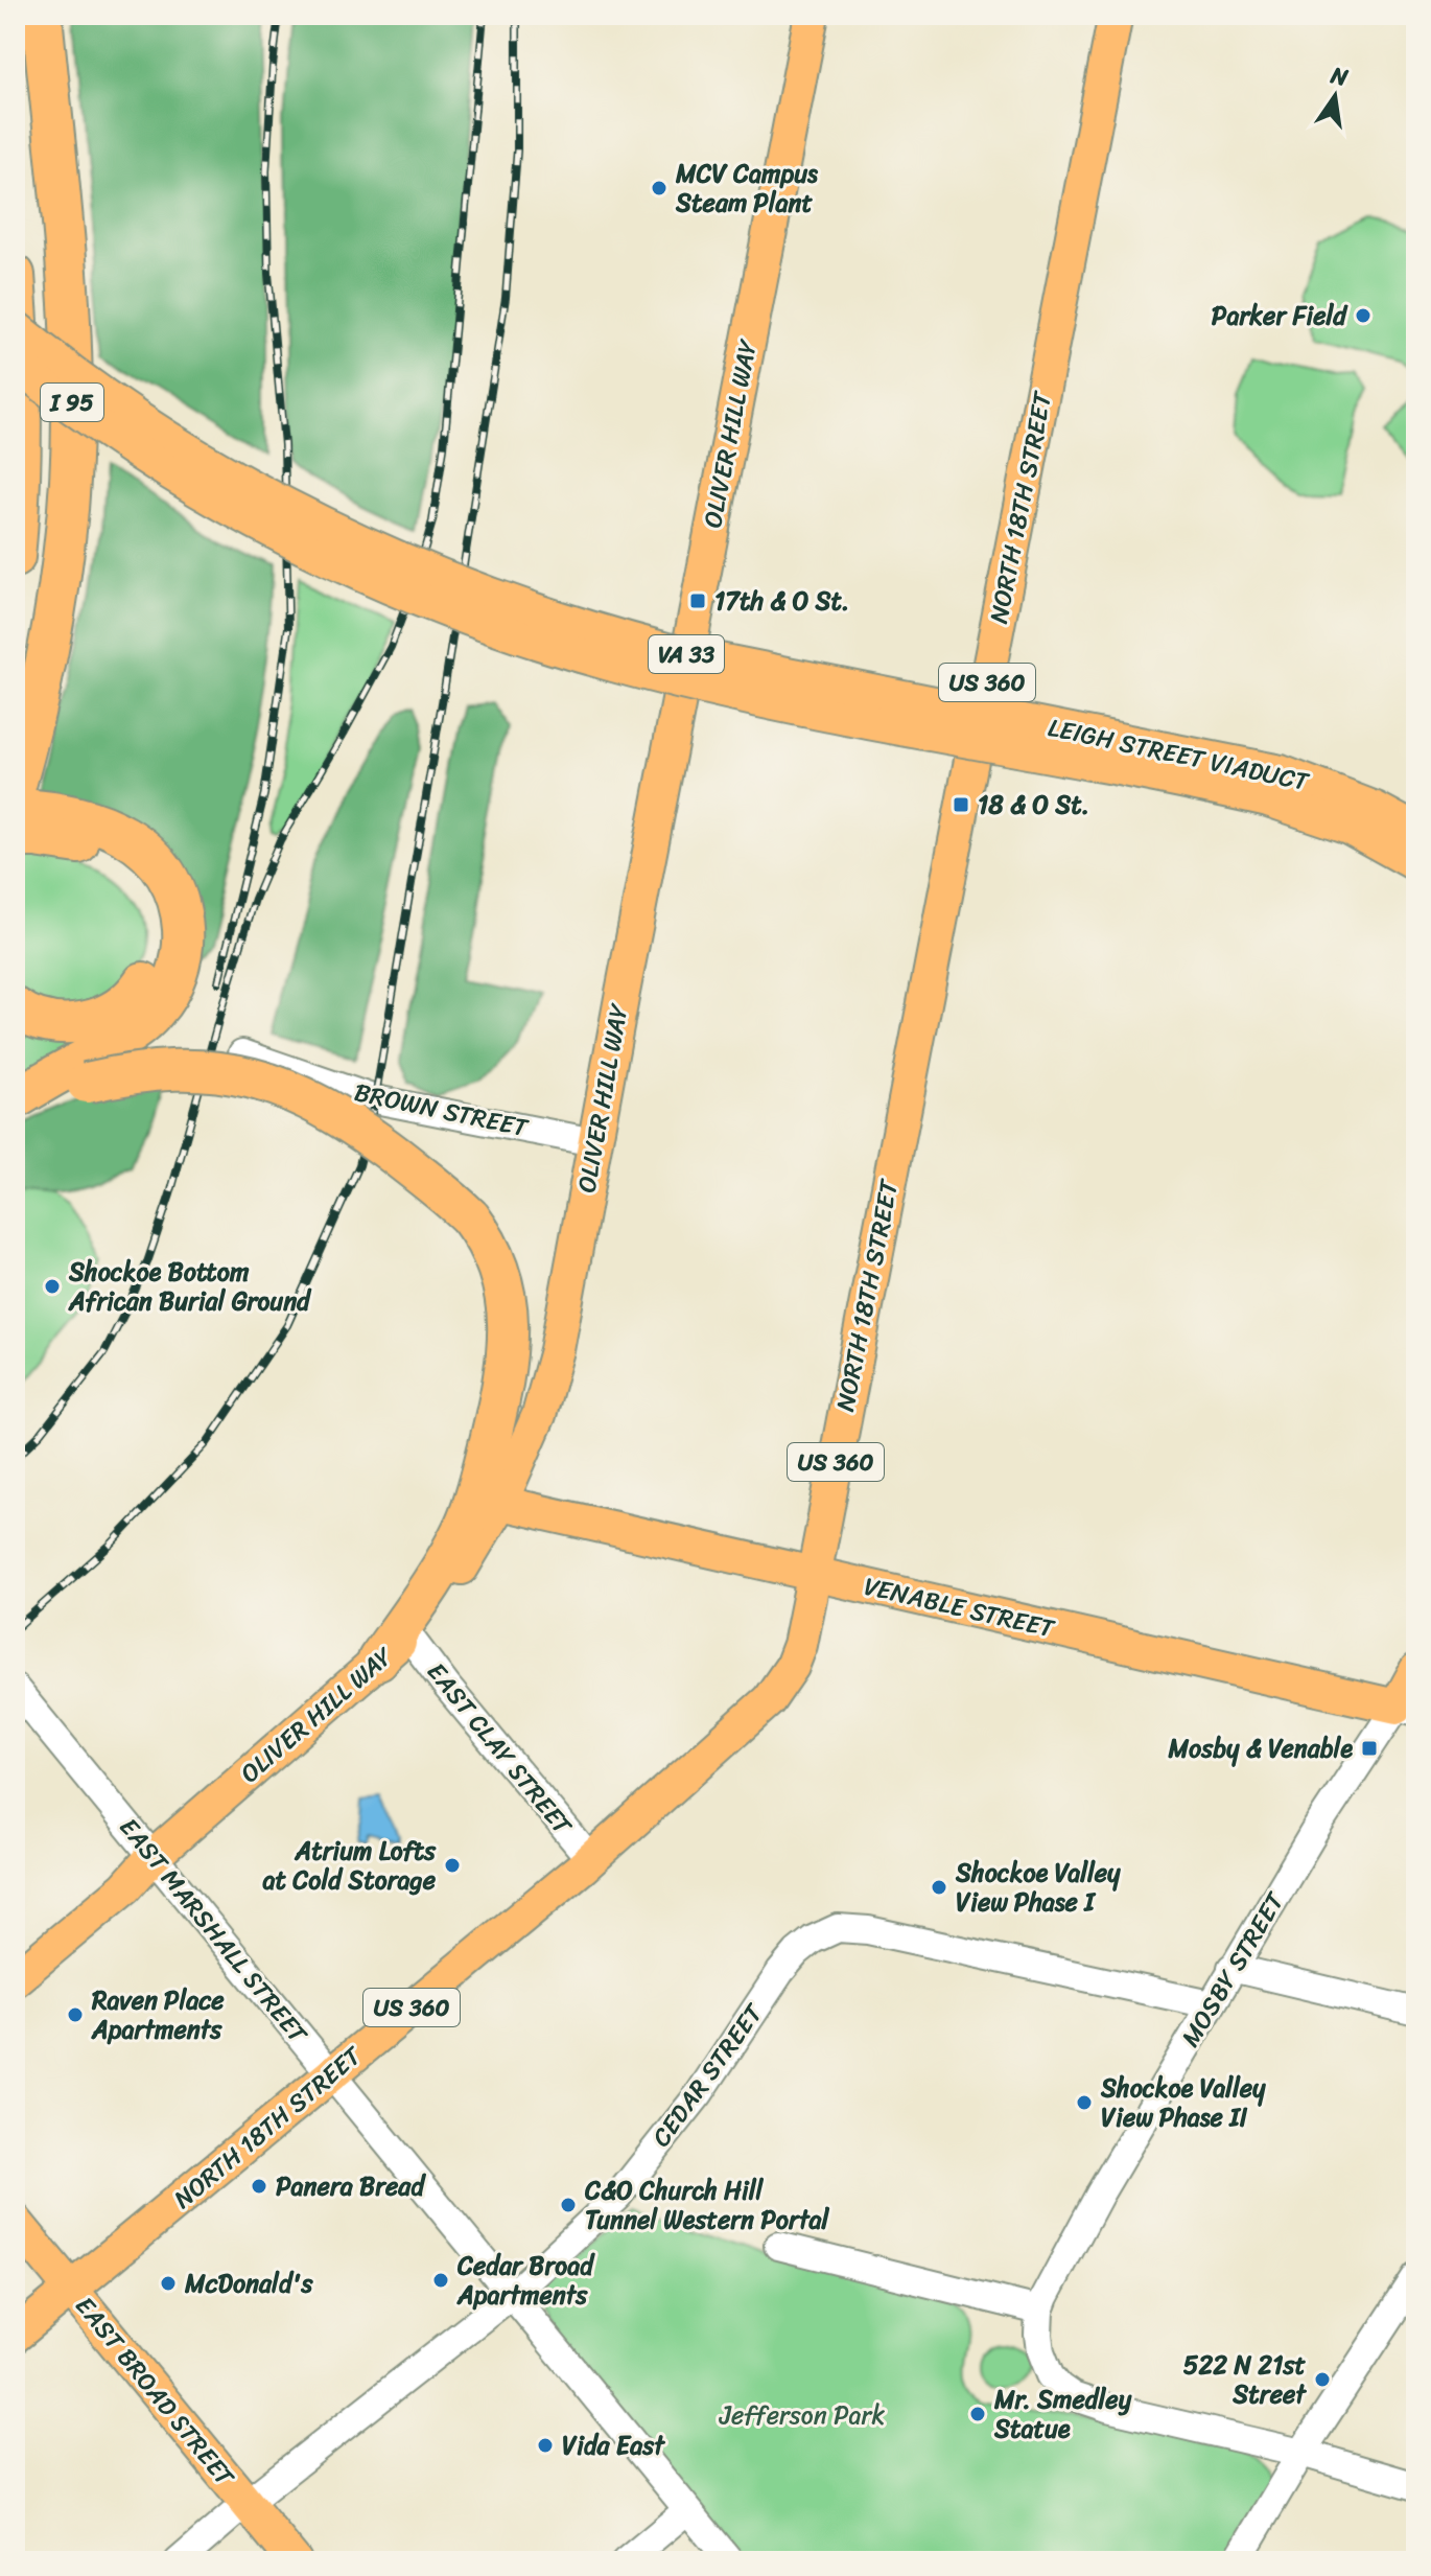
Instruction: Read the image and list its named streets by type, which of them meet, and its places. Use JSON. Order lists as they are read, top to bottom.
{
  "streets": {
    "highway": ["I 95"],
    "main road": [
      "OLIVER HILL WAY",
      "NORTH 18TH STREET",
      "VA 33",
      "US 360",
      "LEIGH STREET VIADUCT",
      "VENABLE STREET",
      "MOSBY STREET",
      "EAST BROAD STREET"
    ],
    "street": [
      "BROWN STREET",
      "EAST CLAY STREET",
      "EAST MARSHALL STREET",
      "CEDAR STREET"
    ]
  },
  "crossings": [
    ["OLIVER HILL WAY", "BROWN STREET"],
    ["OLIVER HILL WAY", "VENABLE STREET"],
    ["OLIVER HILL WAY", "EAST CLAY STREET"],
    ["OLIVER HILL WAY", "EAST MARSHALL STREET"],
    ["NORTH 18TH STREET", "VENABLE STREET"],
    ["NORTH 18TH STREET", "EAST CLAY STREET"],
    ["NORTH 18TH STREET", "EAST MARSHALL STREET"],
    ["NORTH 18TH STREET", "EAST BROAD STREET"],
    ["VENABLE STREET", "MOSBY STREET"],
    ["EAST MARSHALL STREET", "CEDAR STREET"],
    ["MOSBY STREET", "CEDAR STREET"],
    ["CEDAR STREET", "EAST BROAD STREET"]
  ],
  "parks": ["Jefferson Park"],
  "places": {
    "other": [
      "MCV Campus Steam Plant",
      "Parker Field",
      "Shockoe Bottom African Burial Ground",
      "Atrium Lofts at Cold Storage",
      "Shockoe Valley View Phase I",
      "Raven Place Apartments",
      "Shockoe Valley View Phase II",
      "Panera Bread",
      "C&O Church Hill Tunnel Western Portal",
      "Cedar Broad Apartments",
      "McDonald's",
      "522 N 21st Street",
      "Mr. Smedley Statue",
      "Vida East"
    ],
    "transit": ["17th & O St.", "18 & O St.", "Mosby & Venable"]
  },
  "north": "top"
}
